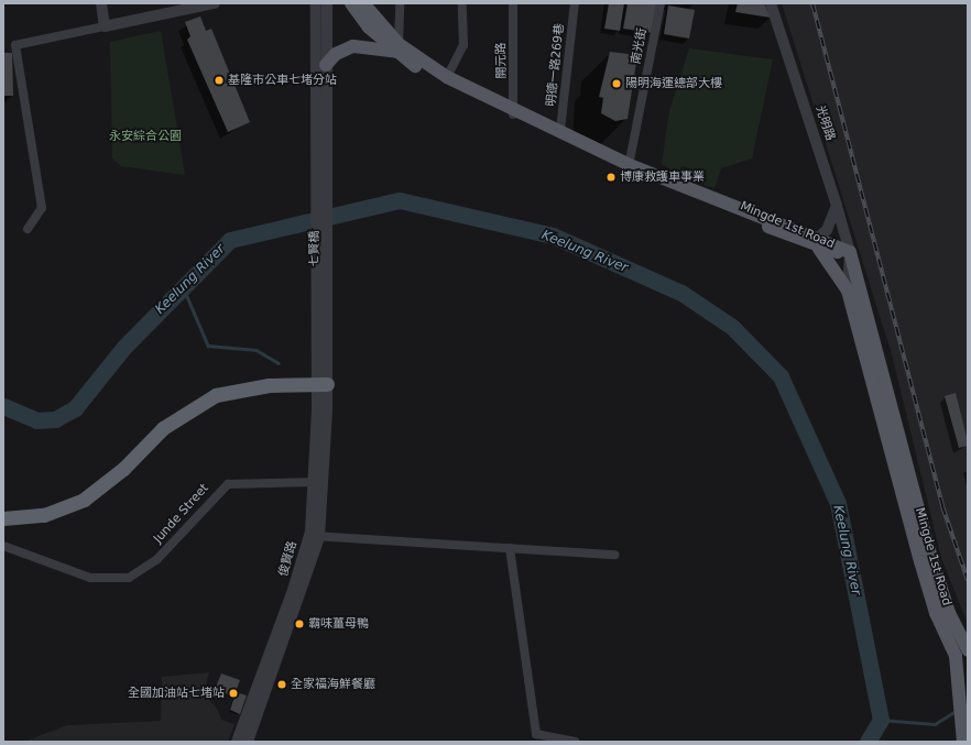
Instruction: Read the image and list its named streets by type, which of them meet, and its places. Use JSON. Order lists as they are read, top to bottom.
{
  "streets": {
    "main road": ["Mingde 1st Road"],
    "street": [
      "南光街",
      "開元路",
      "明德一路269巷",
      "光明路",
      "七賢橋",
      "Junde Street",
      "俊賢路"
    ]
  },
  "crossings": [
    ["南光街", "Mingde 1st Road"],
    ["開元路", "Mingde 1st Road"],
    ["明德一路269巷", "Mingde 1st Road"],
    ["光明路", "Mingde 1st Road"],
    ["七賢橋", "俊賢路"],
    ["Junde Street", "俊賢路"]
  ],
  "water": ["Keelung River"],
  "parks": ["永安綜合公園"],
  "places": [
    "基隆市公車七堵分站",
    "陽明海運總部大樓",
    "博康救護車事業",
    "霸味薑母鴨",
    "全家福海鮮餐廳",
    "全國加油站七堵站"
  ]
}
